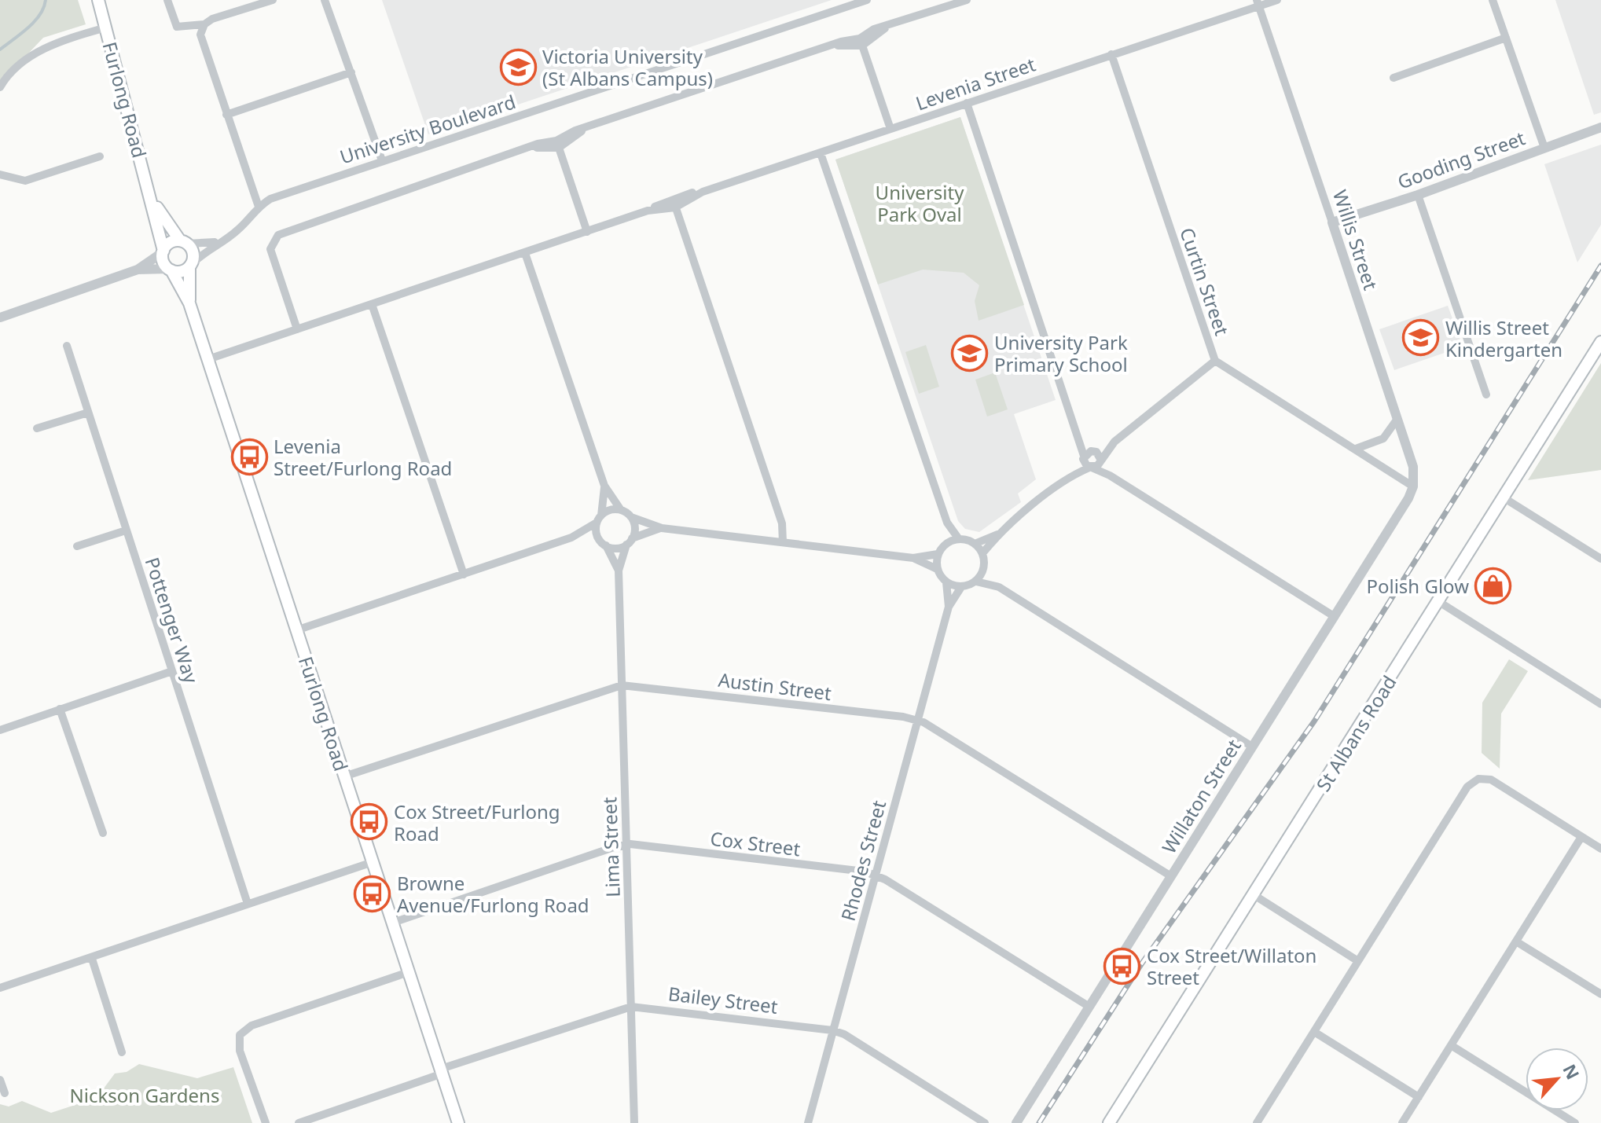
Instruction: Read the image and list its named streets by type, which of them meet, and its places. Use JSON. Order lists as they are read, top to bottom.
{
  "streets": {
    "main road": ["Furlong Road", "St Albans Road"],
    "street": [
      "Levenia Street",
      "University Boulevard",
      "Gooding Street",
      "Willis Street",
      "Curtin Street",
      "Pottenger Way",
      "Austin Street",
      "Willaton Street",
      "Cox Street",
      "Lima Street",
      "Rhodes Street",
      "Bailey Street"
    ]
  },
  "crossings": [
    ["Levenia Street", "Furlong Road"],
    ["Levenia Street", "Willis Street"],
    ["Levenia Street", "Curtin Street"],
    ["Furlong Road", "University Boulevard"],
    ["Furlong Road", "Austin Street"],
    ["Furlong Road", "Cox Street"],
    ["Furlong Road", "Bailey Street"],
    ["Gooding Street", "Willis Street"],
    ["Willis Street", "Curtin Street"],
    ["Willis Street", "Willaton Street"],
    ["Curtin Street", "Willaton Street"],
    ["Austin Street", "Willaton Street"],
    ["Austin Street", "Lima Street"],
    ["Austin Street", "Rhodes Street"],
    ["Willaton Street", "Cox Street"],
    ["Cox Street", "Lima Street"],
    ["Cox Street", "Rhodes Street"],
    ["Lima Street", "Bailey Street"],
    ["Rhodes Street", "Bailey Street"]
  ],
  "parks": ["University Park Oval", "Nickson Gardens"],
  "places": {
    "school or university": ["Victoria University (St Albans Campus)", "Willis Street Kindergarten", "University Park Primary School"],
    "bus stop": [
      "Levenia Street/Furlong Road",
      "Cox Street/Furlong Road",
      "Browne Avenue/Furlong Road",
      "Cox Street/Willaton Street"
    ],
    "shop": ["Polish Glow"]
  },
  "north": "top right"
}
